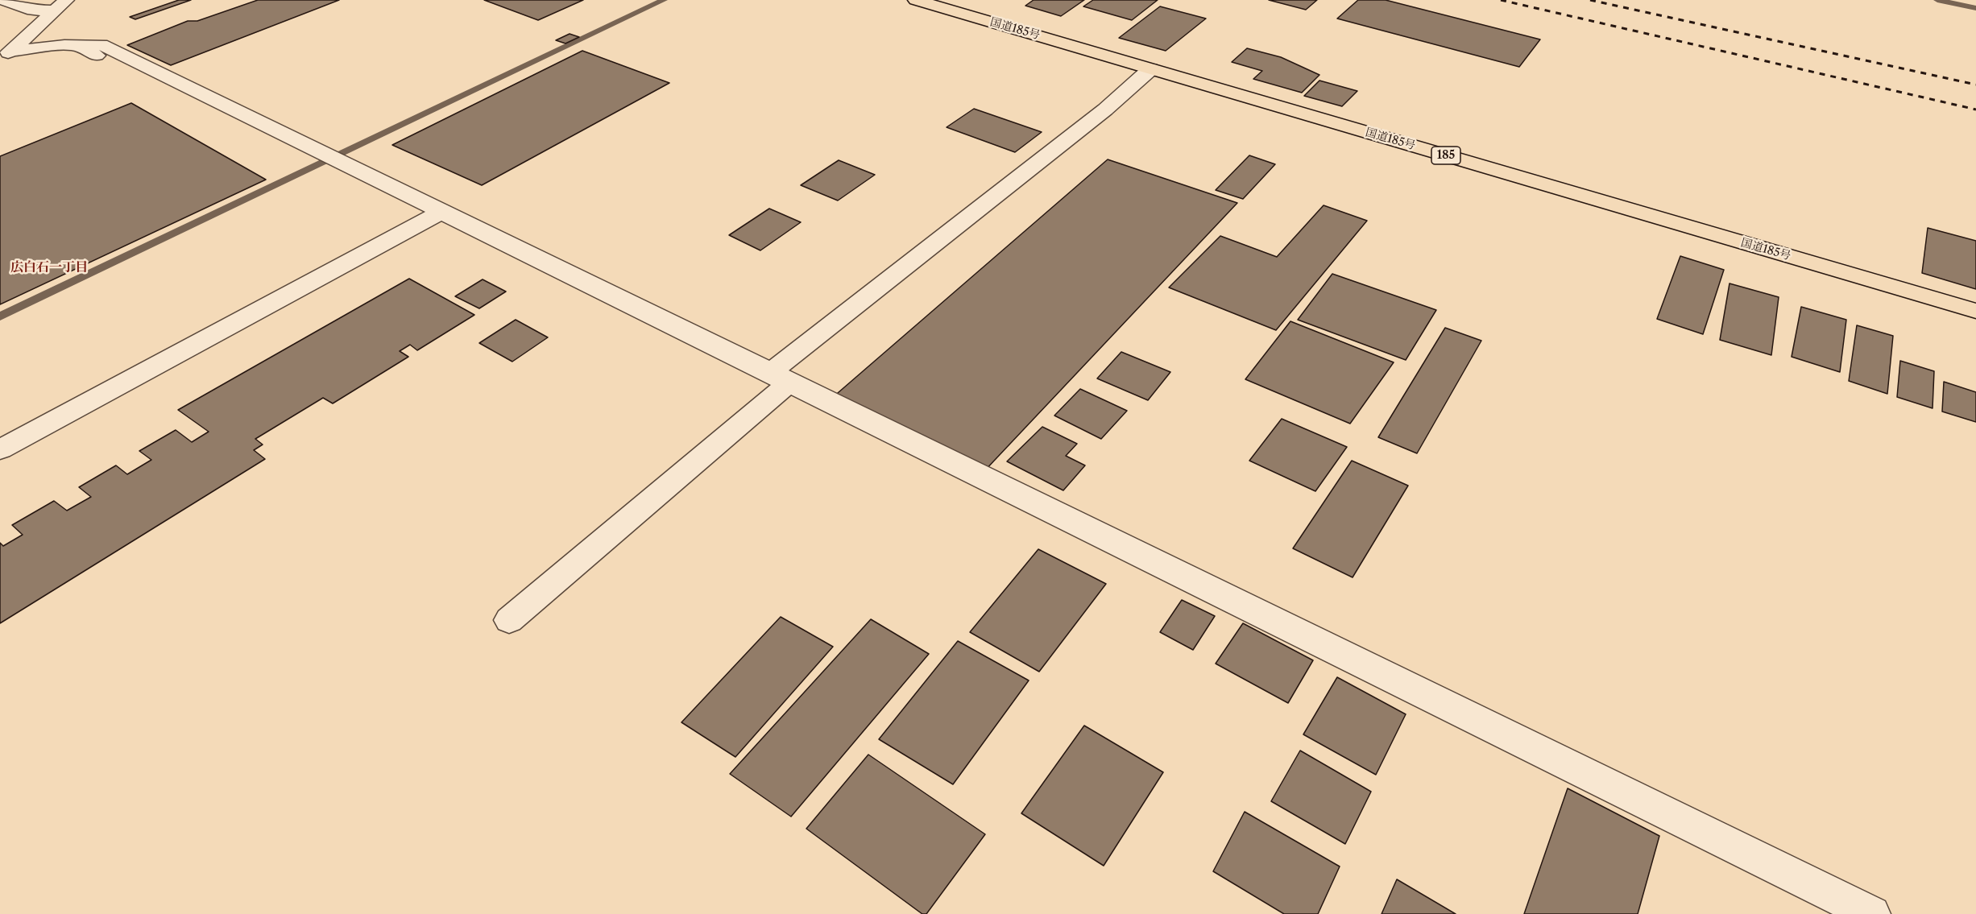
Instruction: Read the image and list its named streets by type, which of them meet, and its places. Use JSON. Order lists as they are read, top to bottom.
{
  "streets": {
    "highway": ["国道185号", "185"]
  },
  "districts": ["広白石一丁目"]
}
